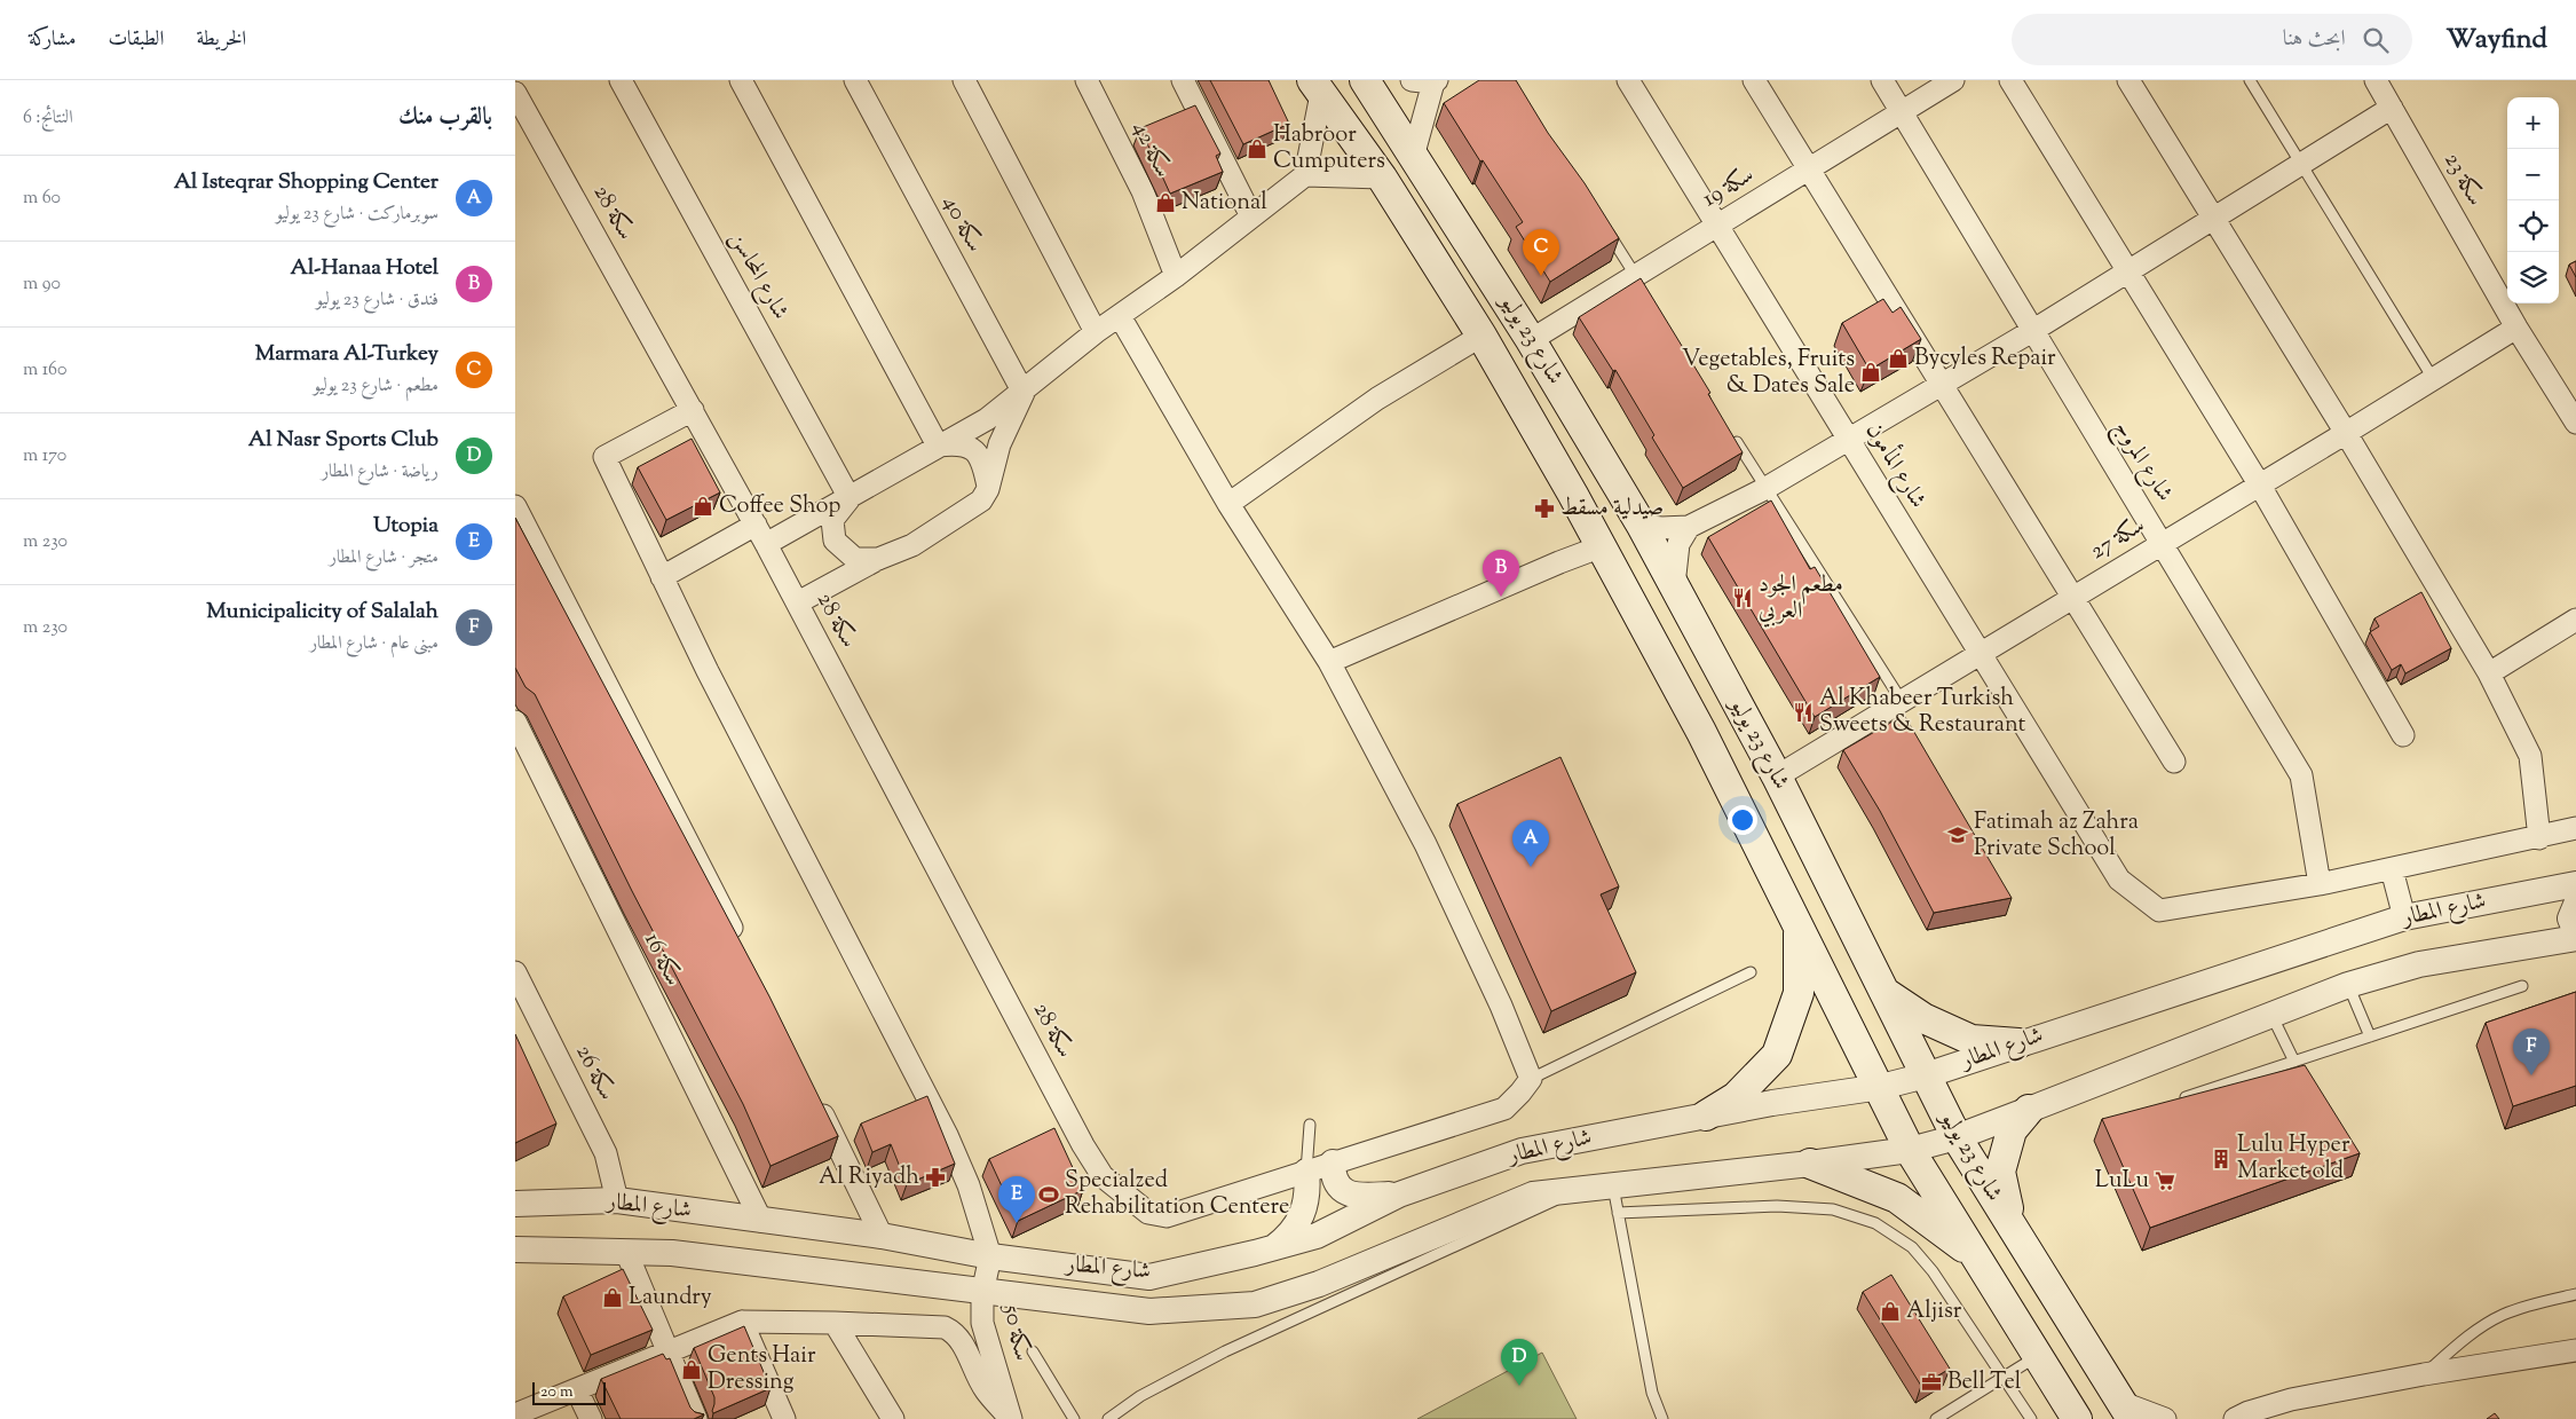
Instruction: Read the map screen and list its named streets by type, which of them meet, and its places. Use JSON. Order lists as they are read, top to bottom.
{
  "streets": {
    "main road": ["شارع 23 يوليو"],
    "street": [
      "سكة 42",
      "23 سكة",
      "سكة 19",
      "سكة 28",
      "سكة 40",
      "شارع المحاسن",
      "شارع المروج",
      "شارع المأمون",
      "سكة 27",
      "شارع المطار",
      "سكة 16",
      "سكة 26",
      "سكة 50"
    ]
  },
  "crossings": [
    ["23 سكة", "سكة 27"],
    ["سكة 19", "شارع 23 يوليو"],
    ["سكة 19", "شارع المروج"],
    ["سكة 19", "شارع المأمون"],
    ["شارع 23 يوليو", "سكة 27"],
    ["شارع 23 يوليو", "شارع المطار"],
    ["شارع المروج", "شارع المأمون"],
    ["شارع المروج", "سكة 27"],
    ["شارع المأمون", "سكة 27"],
    ["شارع المطار", "سكة 16"],
    ["شارع المطار", "سكة 26"],
    ["شارع المطار", "سكة 50"]
  ],
  "places": {
    "shop": [
      "Habroor Cumputers",
      "National",
      "Bycyles Repair",
      "Vegetables, Fruits & Dates Sale",
      "Coffee Shop",
      "Laundry",
      "Aljisr",
      "Gents Hair Dressing"
    ],
    "pharmacy": ["صيدلية مسقط", "Al Riyadh"],
    "restaurant": ["مطعم الجود العربي", "Al Khabeer Turkish Sweets & Restaurant"],
    "school or university": ["Fatimah az Zahra Private School"],
    "building": ["Lulu Hyper Market old"],
    "supermarket": ["LuLu"],
    "sports": ["Specialzed Rehabilitation Centere"],
    "office": ["Bell Tel"]
  },
  "scale_bar": "20 m",
  "page": {
    "header": "Wayfind",
    "search": "ابحث هنا",
    "nav": ["الخريطة", "الطبقات", "مشاركة"],
    "heading": ["بالقرب منك", "النتائج: 6"],
    "map_buttons": ["+", "−"],
    "list": [
      {
        "mark": "A",
        "name": "Al Isteqrar Shopping Center",
        "note": "سوبرماركت · شارع 23 يوليو",
        "value": "60 m"
      },
      {
        "mark": "B",
        "name": "Al-Hanaa Hotel",
        "note": "فندق · شارع 23 يوليو",
        "value": "90 m"
      },
      {
        "mark": "C",
        "name": "Marmara Al-Turkey",
        "note": "مطعم · شارع 23 يوليو",
        "value": "160 m"
      },
      {
        "mark": "D",
        "name": "Al Nasr Sports Club",
        "note": "رياضة · شارع المطار",
        "value": "170 m"
      },
      {
        "mark": "E",
        "name": "Utopia",
        "note": "متجر · شارع المطار",
        "value": "230 m"
      },
      {
        "mark": "F",
        "name": "Municipalicity of Salalah",
        "note": "مبنى عام · شارع المطار",
        "value": "230 m"
      }
    ],
    "pins": [
      "C",
      "B",
      "A",
      "F",
      "E",
      "D"
    ],
    "scale": "20 m"
  }
}
